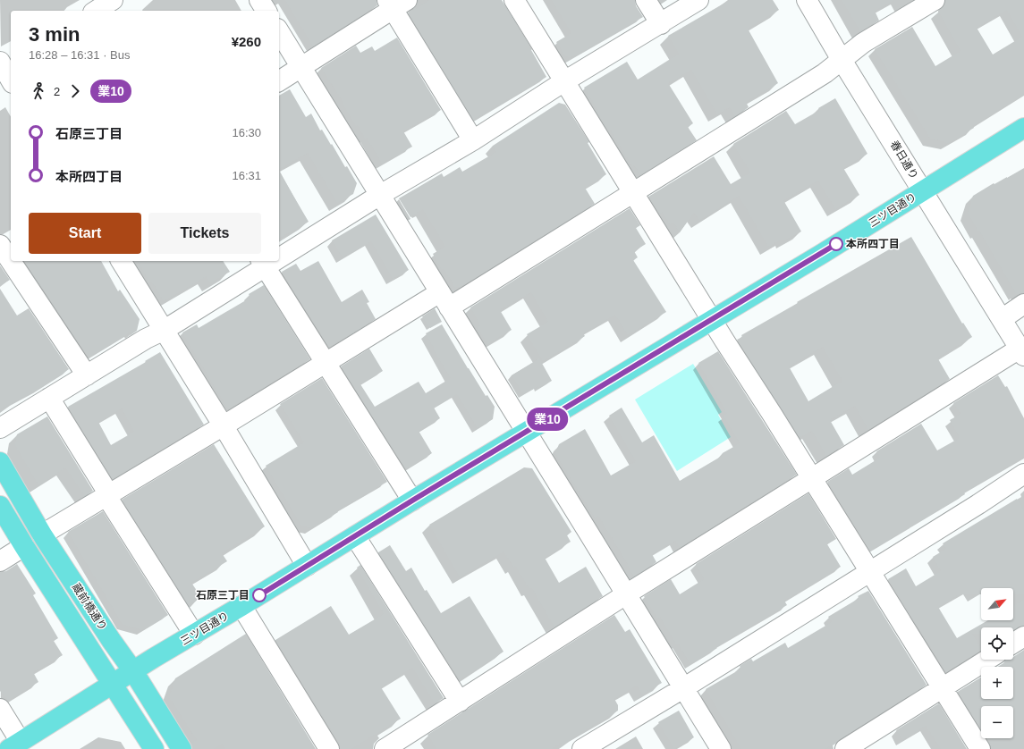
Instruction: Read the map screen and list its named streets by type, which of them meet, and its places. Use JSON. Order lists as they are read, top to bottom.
{
  "streets": {
    "main road": ["三ツ目通り", "蔵前橋通り"],
    "street": ["春日通り"]
  },
  "crossings": [
    ["春日通り", "三ツ目通り"],
    ["三ツ目通り", "蔵前橋通り"]
  ],
  "places": ["本所四丁目", "石原三丁目"],
  "lines": ["bus line 業10"],
  "north": "top right",
  "page": {
    "on_map": "業10",
    "heading": ["3 min", "16:28 – 16:31 · Bus", "¥260"],
    "legs": ["2", "業10"],
    "list": [
      {
        "name": "石原三丁目",
        "value": "16:30"
      },
      {
        "name": "本所四丁目",
        "value": "16:31"
      }
    ],
    "buttons": ["Start", "Tickets"],
    "map_buttons": ["+", "−"]
  }
}
